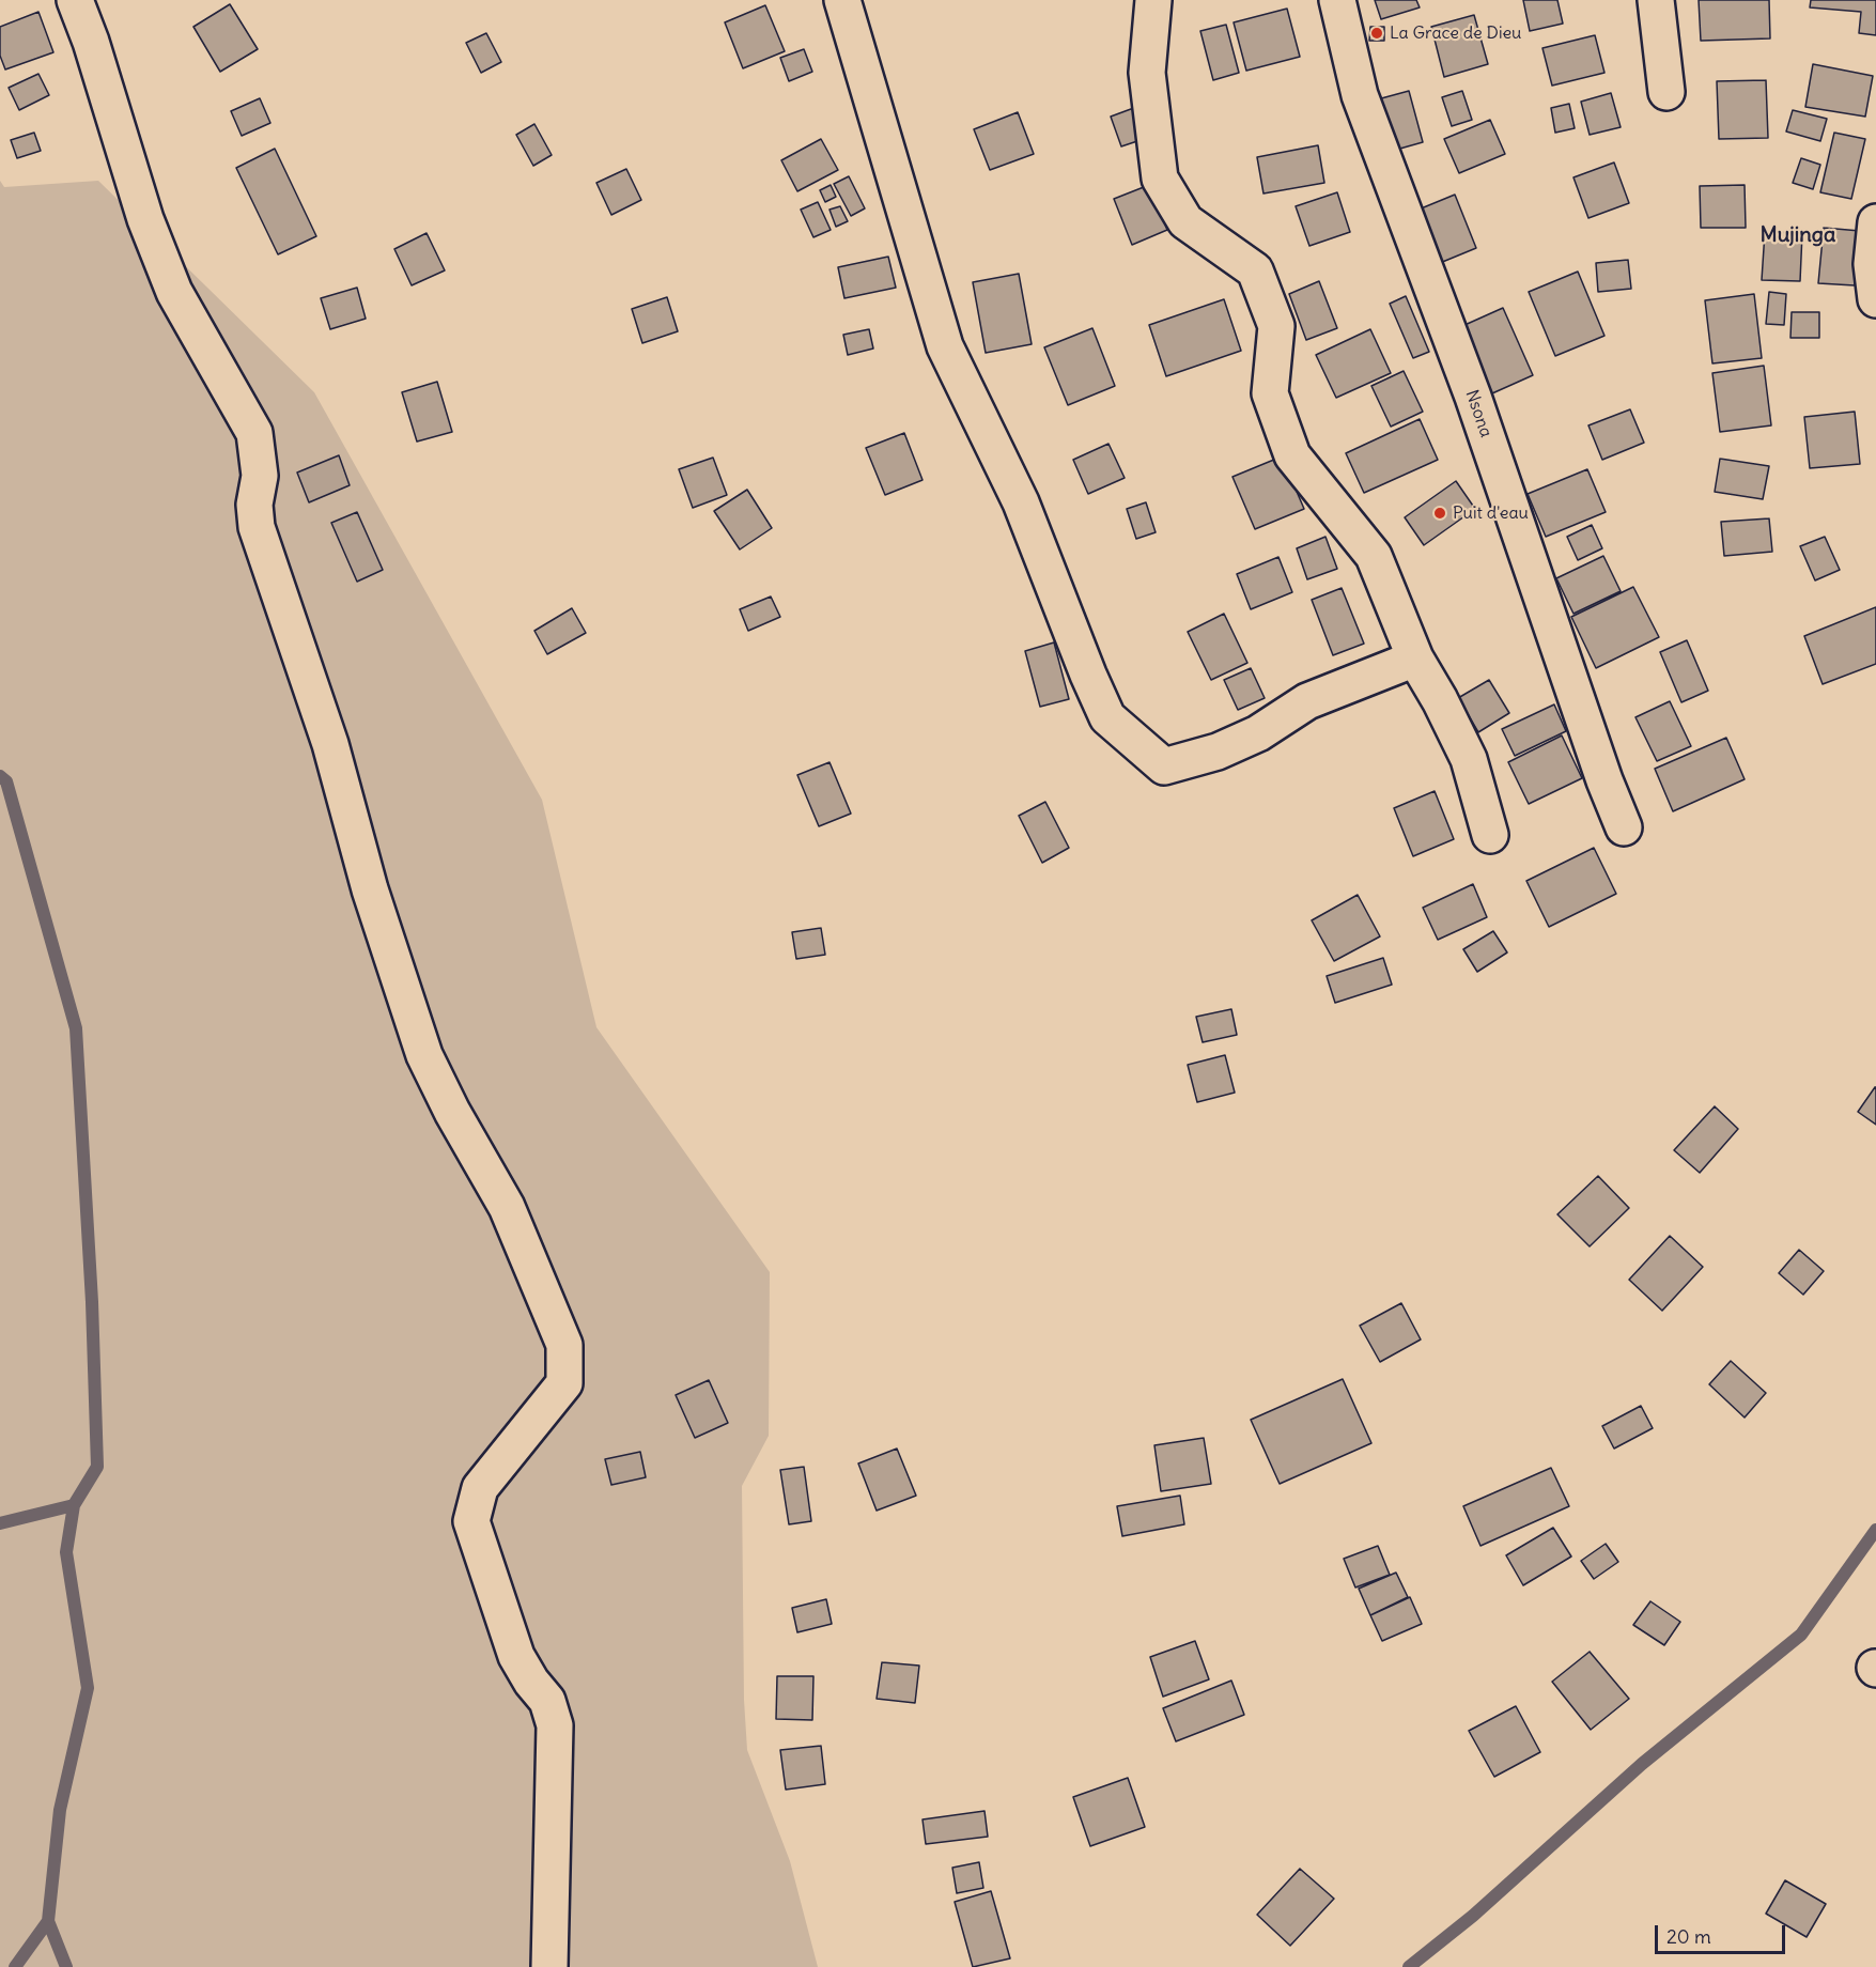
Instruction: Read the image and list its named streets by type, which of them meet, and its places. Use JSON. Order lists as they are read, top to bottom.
{
  "streets": {
    "street": ["Nsona"]
  },
  "districts": ["Mujinga"],
  "places": ["La Grace de Dieu", "Puit d'eau"],
  "scale_bar": "20 m"
}
